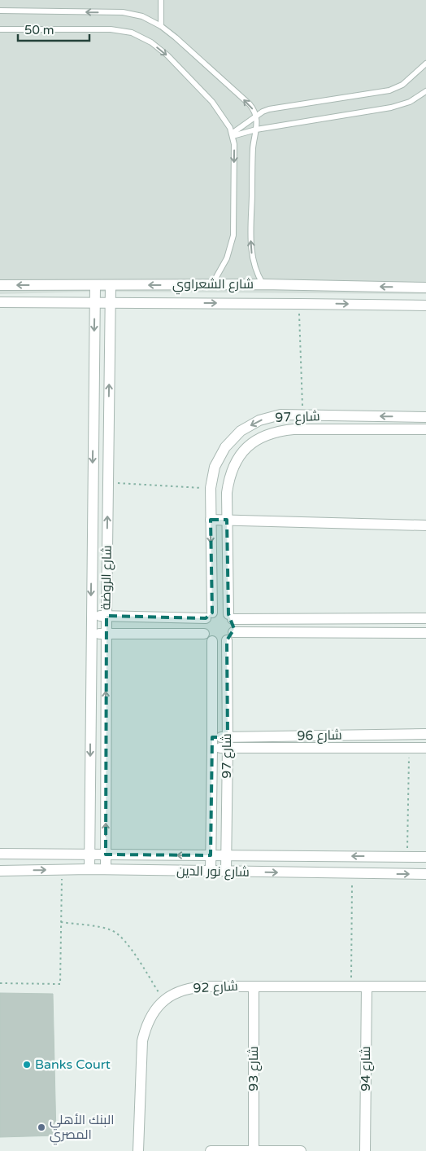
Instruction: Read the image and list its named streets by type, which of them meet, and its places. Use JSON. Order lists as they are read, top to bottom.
{
  "streets": {
    "street": [
      "شارع الشعراوي",
      "شارع 97",
      "شارع الروضة",
      "شارع 96",
      "شارع نور الدين",
      "شارع 92",
      "شارع 93",
      "شارع 94"
    ]
  },
  "crossings": [
    ["شارع الشعراوي", "شارع الروضة"],
    ["شارع 97", "شارع 96"],
    ["شارع 97", "شارع نور الدين"],
    ["شارع الروضة", "شارع نور الدين"],
    ["شارع 92", "شارع 93"],
    ["شارع 92", "شارع 94"]
  ],
  "places": ["Banks Court", "البنك الأهلي المصري"],
  "scale_bar": "50 m"
}
